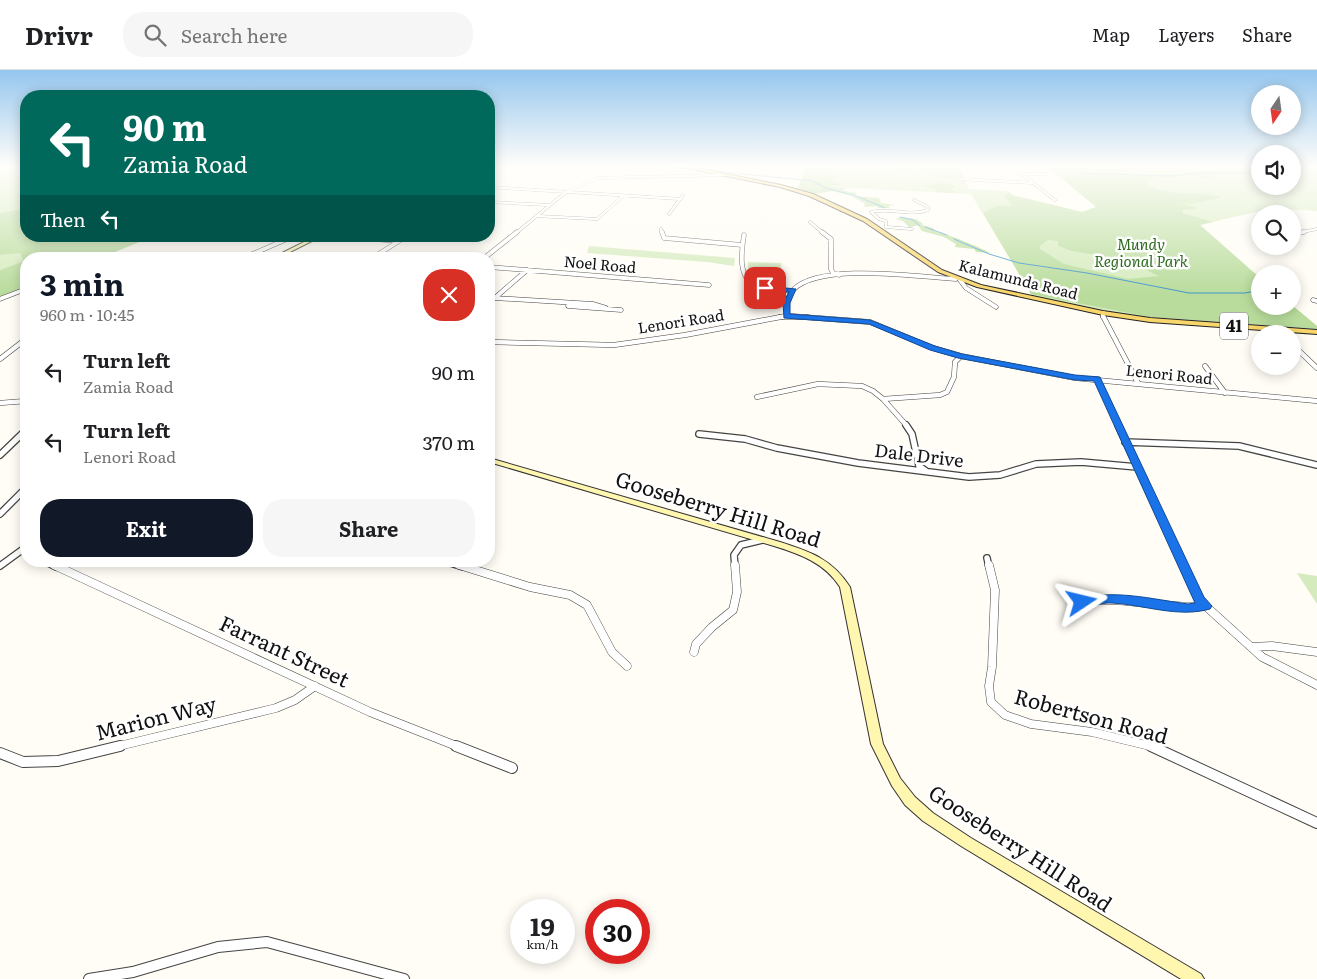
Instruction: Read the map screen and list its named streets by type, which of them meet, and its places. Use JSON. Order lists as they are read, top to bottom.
{
  "streets": {
    "main road": ["Kalamunda Road", "41"],
    "street": [
      "Noel Road",
      "Lenori Road",
      "Dale Drive",
      "Gooseberry Hill Road",
      "Farrant Street",
      "Robertson Road",
      "Marion Way"
    ]
  },
  "crossings": [
    ["Farrant Street", "Marion Way"]
  ],
  "parks": ["Mundy Regional Park"],
  "north": "bottom",
  "page": {
    "header": "Drivr",
    "search": "Search here",
    "nav": ["Map", "Layers", "Share"],
    "map_buttons": ["+", "−"],
    "turn": ["90 m", "Zamia Road"],
    "then": "Then",
    "heading": ["3 min", "960 m · 10:45"],
    "list": [
      {
        "name": "Turn left",
        "note": "Zamia Road",
        "value": "90 m"
      },
      {
        "name": "Turn left",
        "note": "Lenori Road",
        "value": "370 m"
      }
    ],
    "buttons": ["Exit", "Share"],
    "speed": "19 km/h",
    "limit": "30"
  }
}
